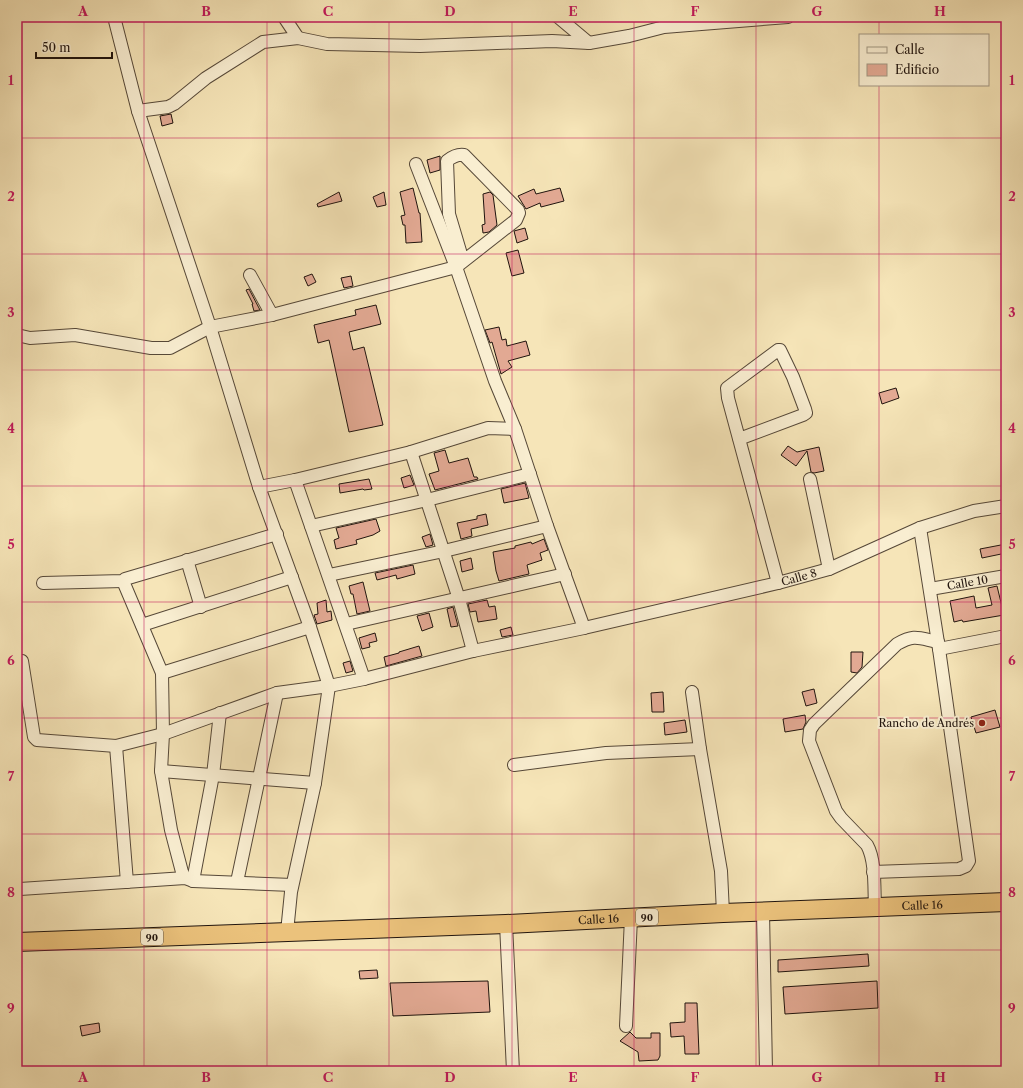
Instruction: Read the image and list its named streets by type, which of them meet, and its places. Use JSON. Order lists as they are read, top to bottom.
{
  "streets": {
    "highway": ["Calle 16", "90"],
    "street": ["Calle 8", "Calle 10"]
  },
  "crossings": [
    ["Calle 16", "90"]
  ],
  "places": ["Rancho de Andrés"],
  "legend": ["Calle", "Edificio"],
  "scale_bar": "50 m",
  "grid": {
    "columns": [
      "A",
      "B",
      "C",
      "D",
      "E",
      "F",
      "G",
      "H"
    ],
    "rows": [
      "1",
      "2",
      "3",
      "4",
      "5",
      "6",
      "7",
      "8",
      "9"
    ]
  }
}
